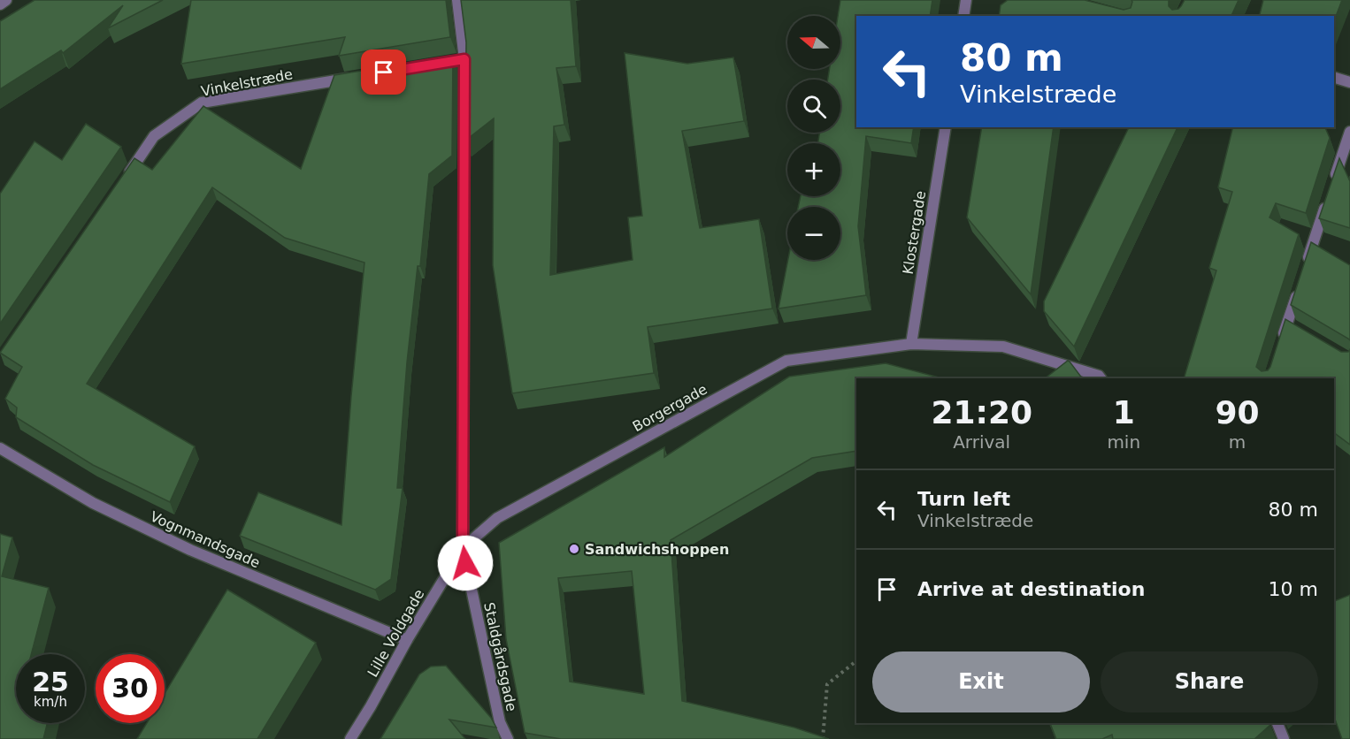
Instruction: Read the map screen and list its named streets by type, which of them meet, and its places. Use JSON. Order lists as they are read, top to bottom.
{
  "streets": {
    "street": [
      "Vinkelstræde",
      "Klostergade",
      "Borgergade",
      "Vognmandsgade",
      "Lille Voldgade",
      "Staldgårdsgade"
    ]
  },
  "crossings": [
    ["Klostergade", "Borgergade"],
    ["Borgergade", "Lille Voldgade"],
    ["Borgergade", "Staldgårdsgade"],
    ["Vognmandsgade", "Lille Voldgade"],
    ["Lille Voldgade", "Staldgårdsgade"]
  ],
  "places": ["Sandwichshoppen"],
  "north": "left",
  "page": {
    "map_buttons": ["+", "−"],
    "turn": ["80 m", "Vinkelstræde"],
    "eta": [
      "21:20",
      "Arrival",
      "1",
      "min",
      "90",
      "m"
    ],
    "list": [
      {
        "name": "Turn left",
        "note": "Vinkelstræde",
        "value": "80 m"
      },
      {
        "name": "Arrive at destination",
        "value": "10 m"
      }
    ],
    "buttons": ["Exit", "Share"],
    "speed": "25 km/h",
    "limit": "30"
  }
}
